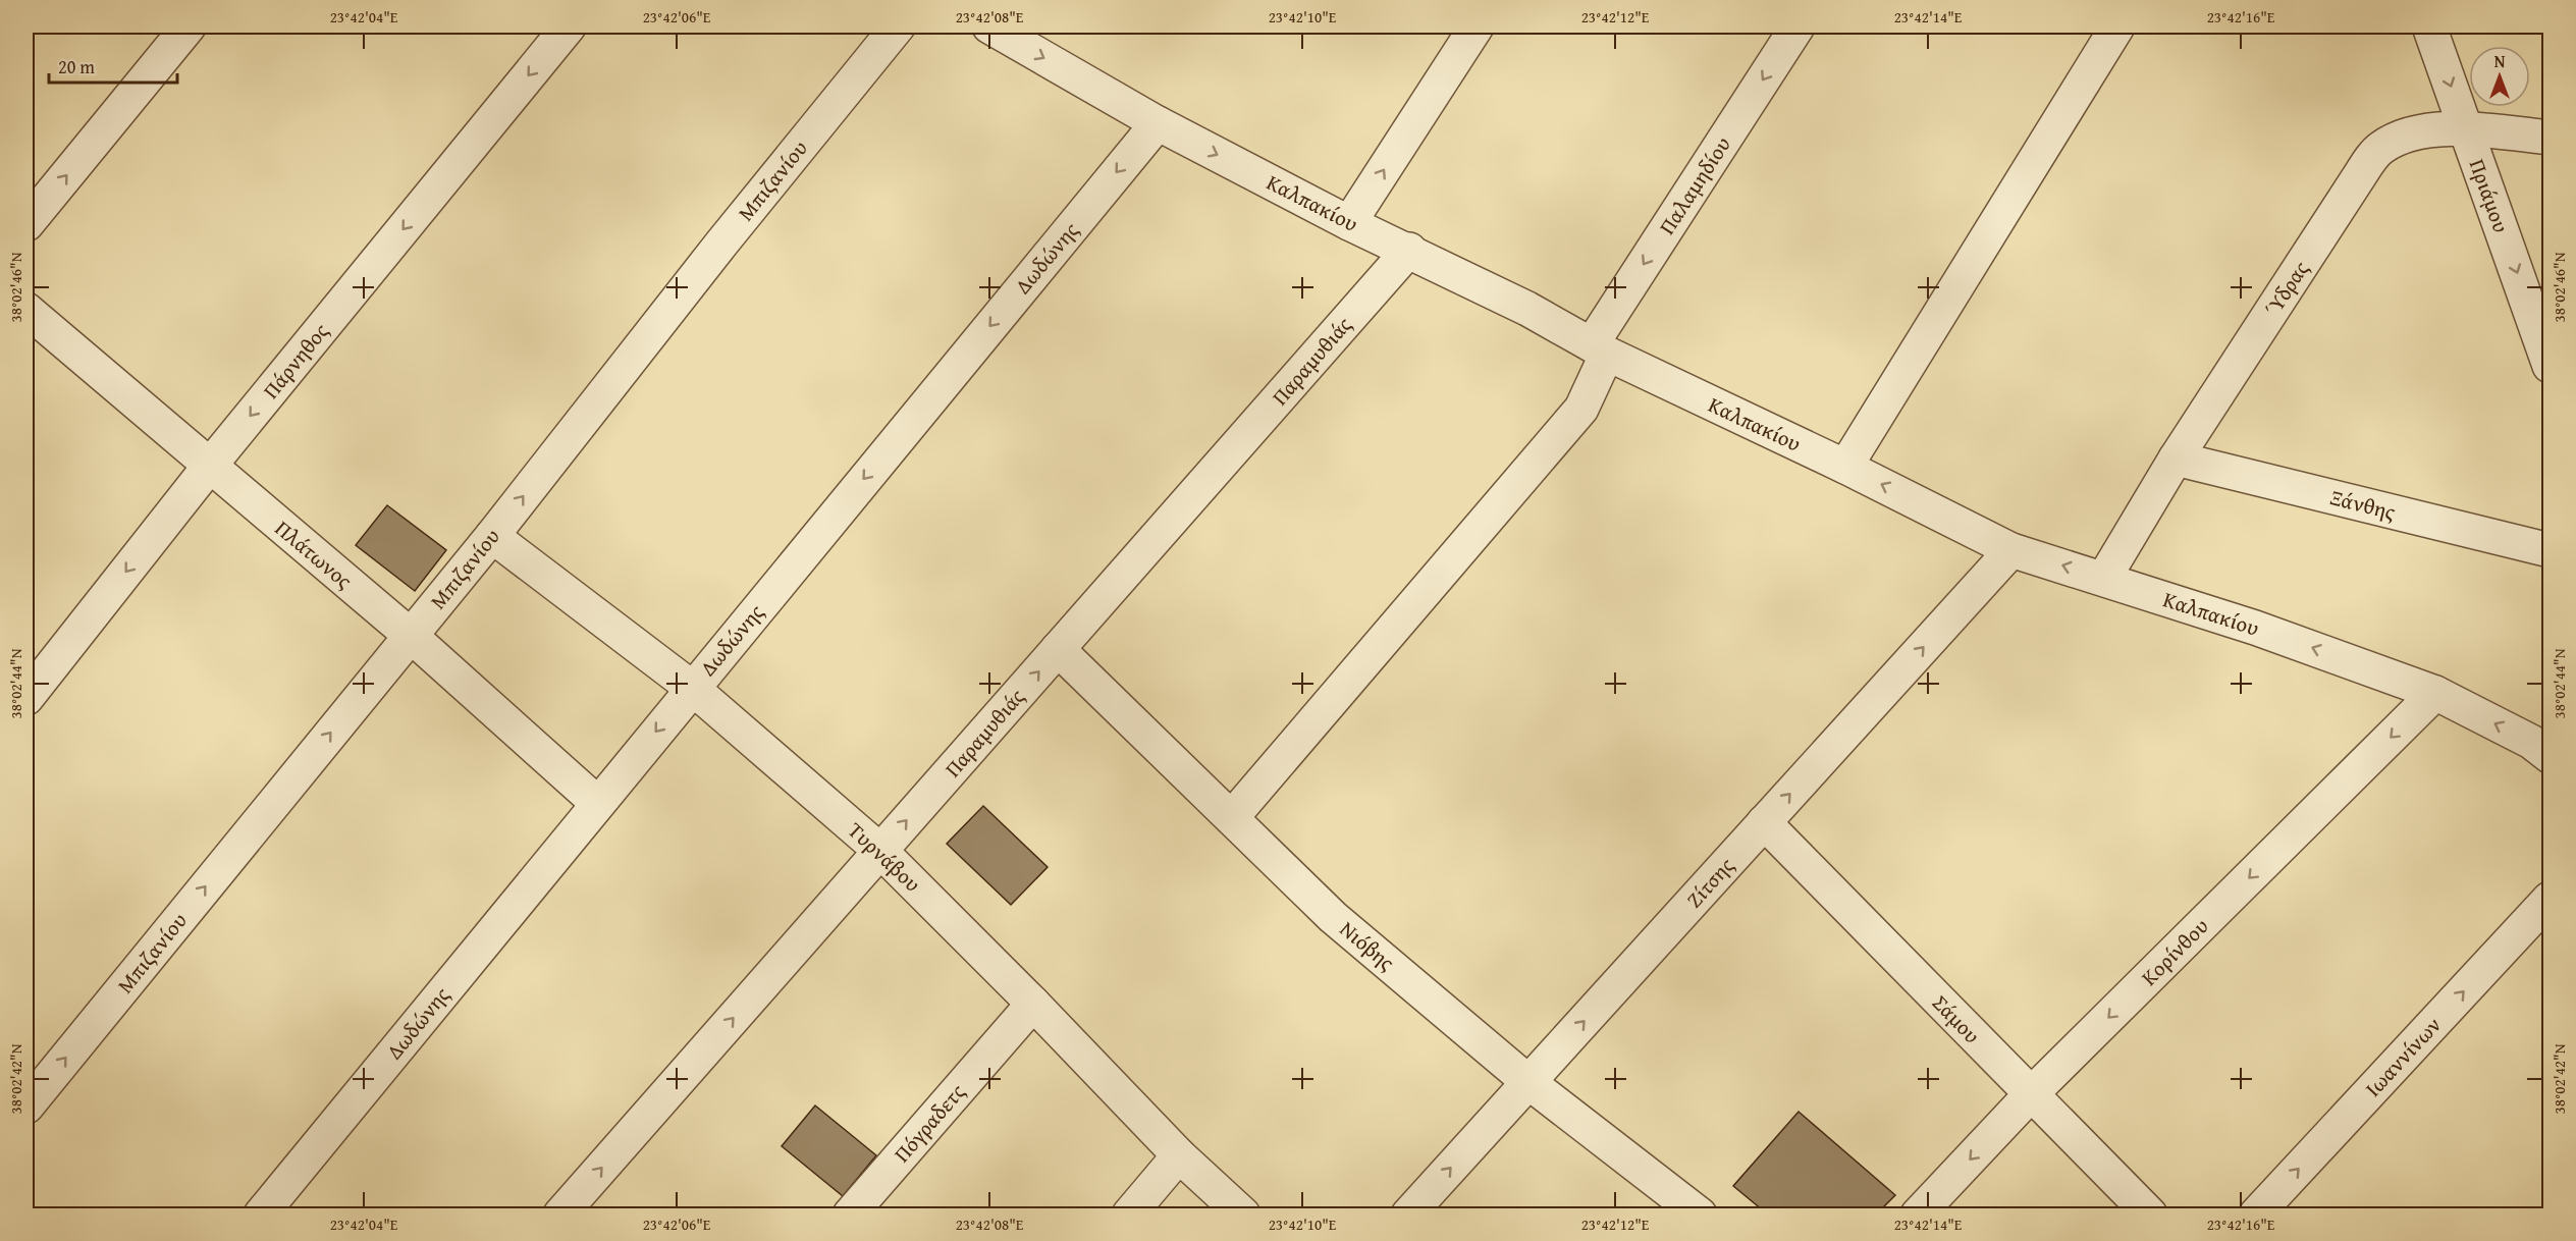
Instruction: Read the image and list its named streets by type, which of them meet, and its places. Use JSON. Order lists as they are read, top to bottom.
{
  "streets": {
    "street": [
      "Μπιζανίου",
      "Παλαμηδίου",
      "Πριάμου",
      "Καλπακίου",
      "Δωδώνης",
      "Ύδρας",
      "Πάρνηθος",
      "Παραμυθιάς",
      "Ξάνθης",
      "Πλάτωνος",
      "Τυρνάβου",
      "Ζίτσης",
      "Νιόβης",
      "Κορίνθου",
      "Σάμου",
      "Ιωαννίνων",
      "Πόγραδετς"
    ]
  },
  "crossings": [
    ["Μπιζανίου", "Πλάτωνος"],
    ["Μπιζανίου", "Τυρνάβου"],
    ["Παλαμηδίου", "Καλπακίου"],
    ["Παλαμηδίου", "Νιόβης"],
    ["Πριάμου", "Ύδρας"],
    ["Καλπακίου", "Δωδώνης"],
    ["Καλπακίου", "Ύδρας"],
    ["Καλπακίου", "Παραμυθιάς"],
    ["Καλπακίου", "Ζίτσης"],
    ["Καλπακίου", "Κορίνθου"],
    ["Δωδώνης", "Πλάτωνος"],
    ["Δωδώνης", "Τυρνάβου"],
    ["Ύδρας", "Ξάνθης"],
    ["Πάρνηθος", "Πλάτωνος"],
    ["Παραμυθιάς", "Τυρνάβου"],
    ["Παραμυθιάς", "Νιόβης"],
    ["Τυρνάβου", "Πόγραδετς"],
    ["Ζίτσης", "Νιόβης"],
    ["Ζίτσης", "Σάμου"],
    ["Κορίνθου", "Σάμου"]
  ],
  "one_way": [
    "Μπιζανίου",
    "Πριάμου",
    "Δωδώνης",
    "Πάρνηθος",
    "Παραμυθιάς",
    "Ζίτσης",
    "Κορίνθου",
    "Ιωαννίνων"
  ],
  "scale_bar": "20 m",
  "north": "top",
  "coordinates": [
    "23°42'04\"E",
    "23°42'06\"E",
    "23°42'08\"E",
    "23°42'10\"E",
    "23°42'12\"E",
    "23°42'14\"E",
    "23°42'16\"E",
    "38°02'46\"N",
    "38°02'44\"N",
    "38°02'42\"N"
  ]
}
